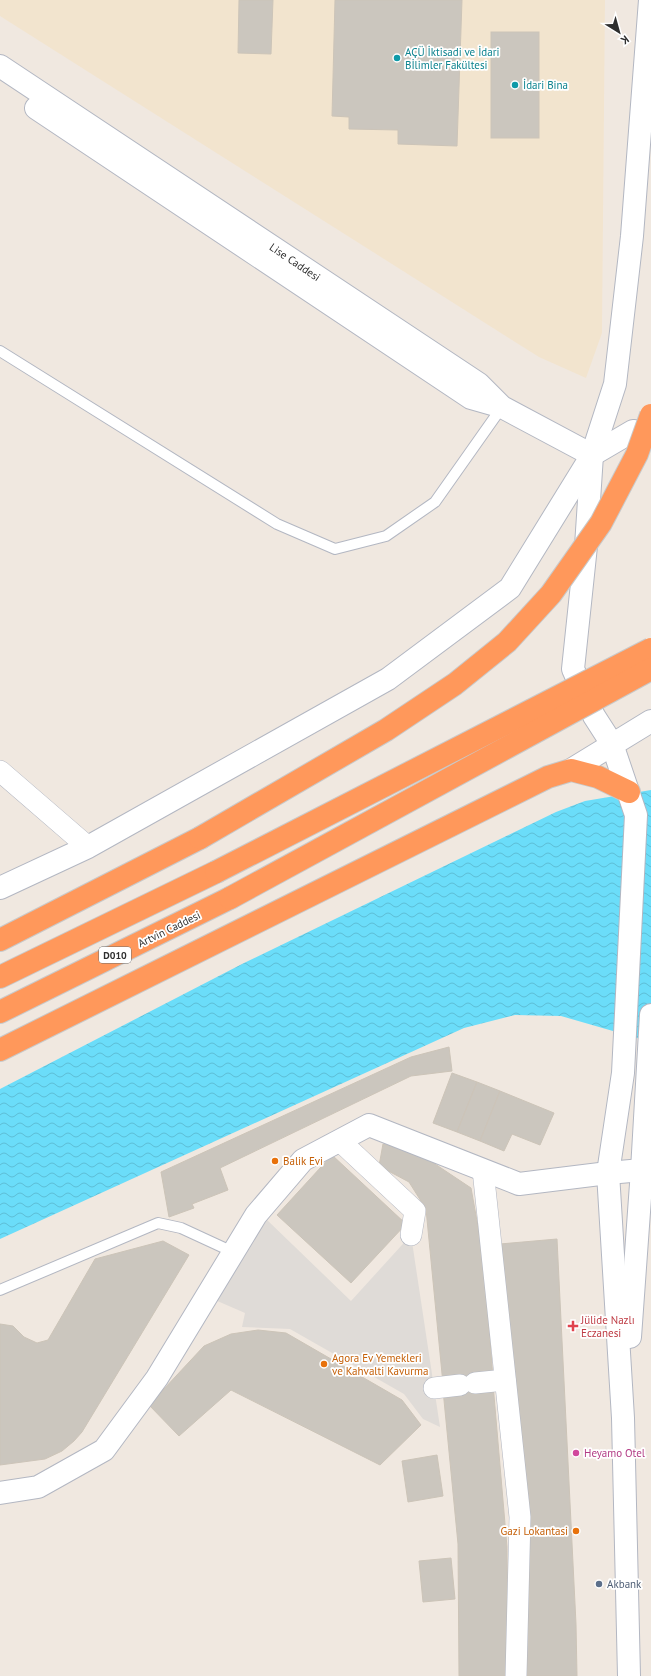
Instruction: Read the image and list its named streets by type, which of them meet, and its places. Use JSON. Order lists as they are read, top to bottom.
{
  "streets": {
    "highway": ["Artvin Caddesi", "D010"],
    "street": ["Lise Caddesi"]
  },
  "places": {
    "other": [
      "AÇÜ İktisadi ve İdari Bİlimler Fakültesi",
      "İdari Bina",
      "Balik Evi",
      "Agora Ev Yemekleri ve Kahvalti Kavurma",
      "Heyamo Otel",
      "Gazi Lokantasi",
      "Akbank"
    ],
    "health": ["Jülide Nazlı Eczanesi"]
  },
  "north": "bottom right"
}
